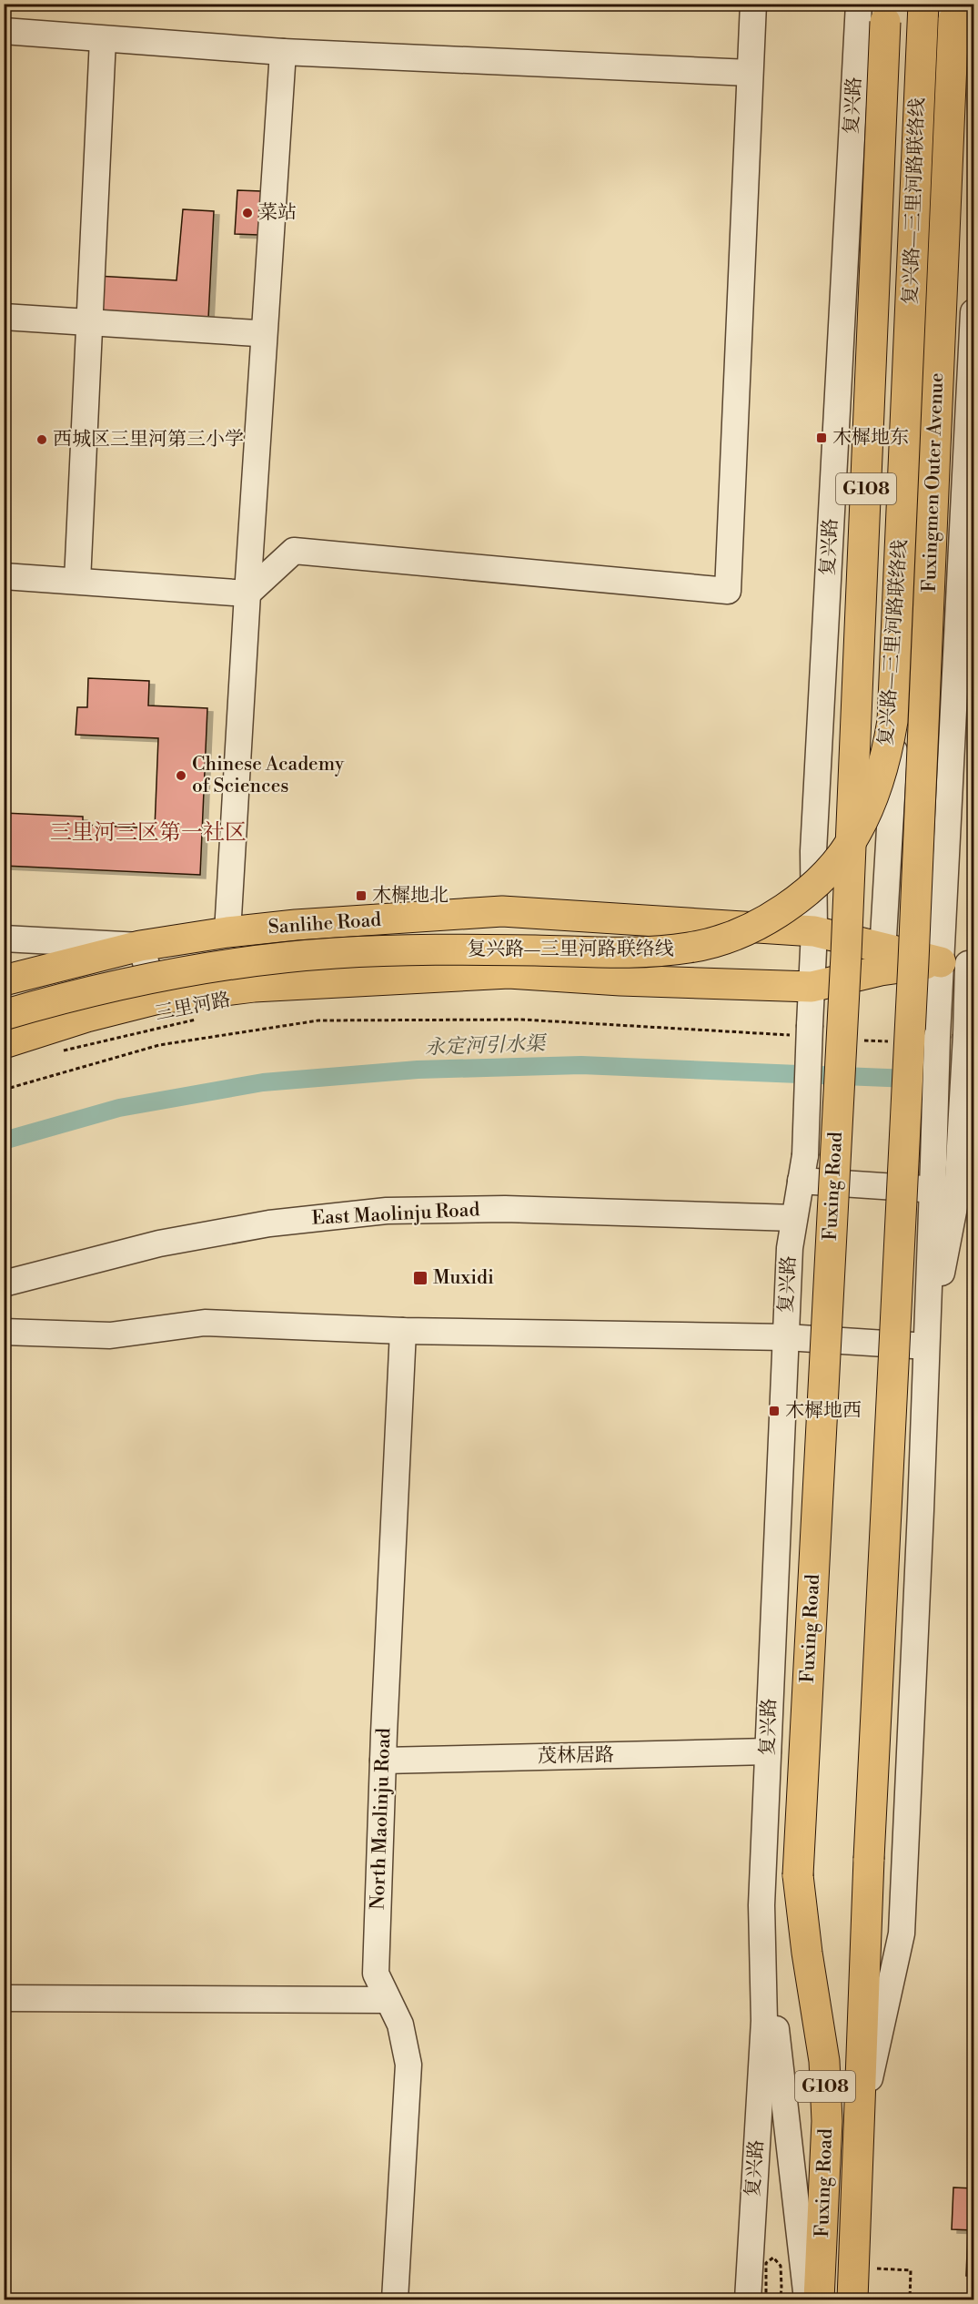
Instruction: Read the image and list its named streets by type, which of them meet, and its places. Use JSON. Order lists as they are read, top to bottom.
{
  "streets": {
    "main road": [
      "复兴路—三里河路联络线",
      "Fuxingmen Outer Avenue",
      "G108",
      "Sanlihe Road",
      "Fuxing Road"
    ],
    "street": [
      "复兴路",
      "East Maolinju Road",
      "茂林居路",
      "North Maolinju Road"
    ],
    "path": ["三里河路"]
  },
  "crossings": [
    ["复兴路", "Sanlihe Road"],
    ["复兴路", "East Maolinju Road"],
    ["复兴路", "茂林居路"],
    ["Fuxingmen Outer Avenue", "Sanlihe Road"],
    ["Fuxingmen Outer Avenue", "Fuxing Road"],
    ["Sanlihe Road", "Fuxing Road"],
    ["茂林居路", "North Maolinju Road"]
  ],
  "districts": ["三里河三区第一社区"],
  "water": ["永定河引水渠"],
  "places": {
    "other": ["菜站", "西城区三里河第三小学", "Chinese Academy of Sciences"],
    "transit": [
      "木樨地东",
      "木樨地北",
      "Muxidi",
      "木樨地西"
    ]
  }
}
